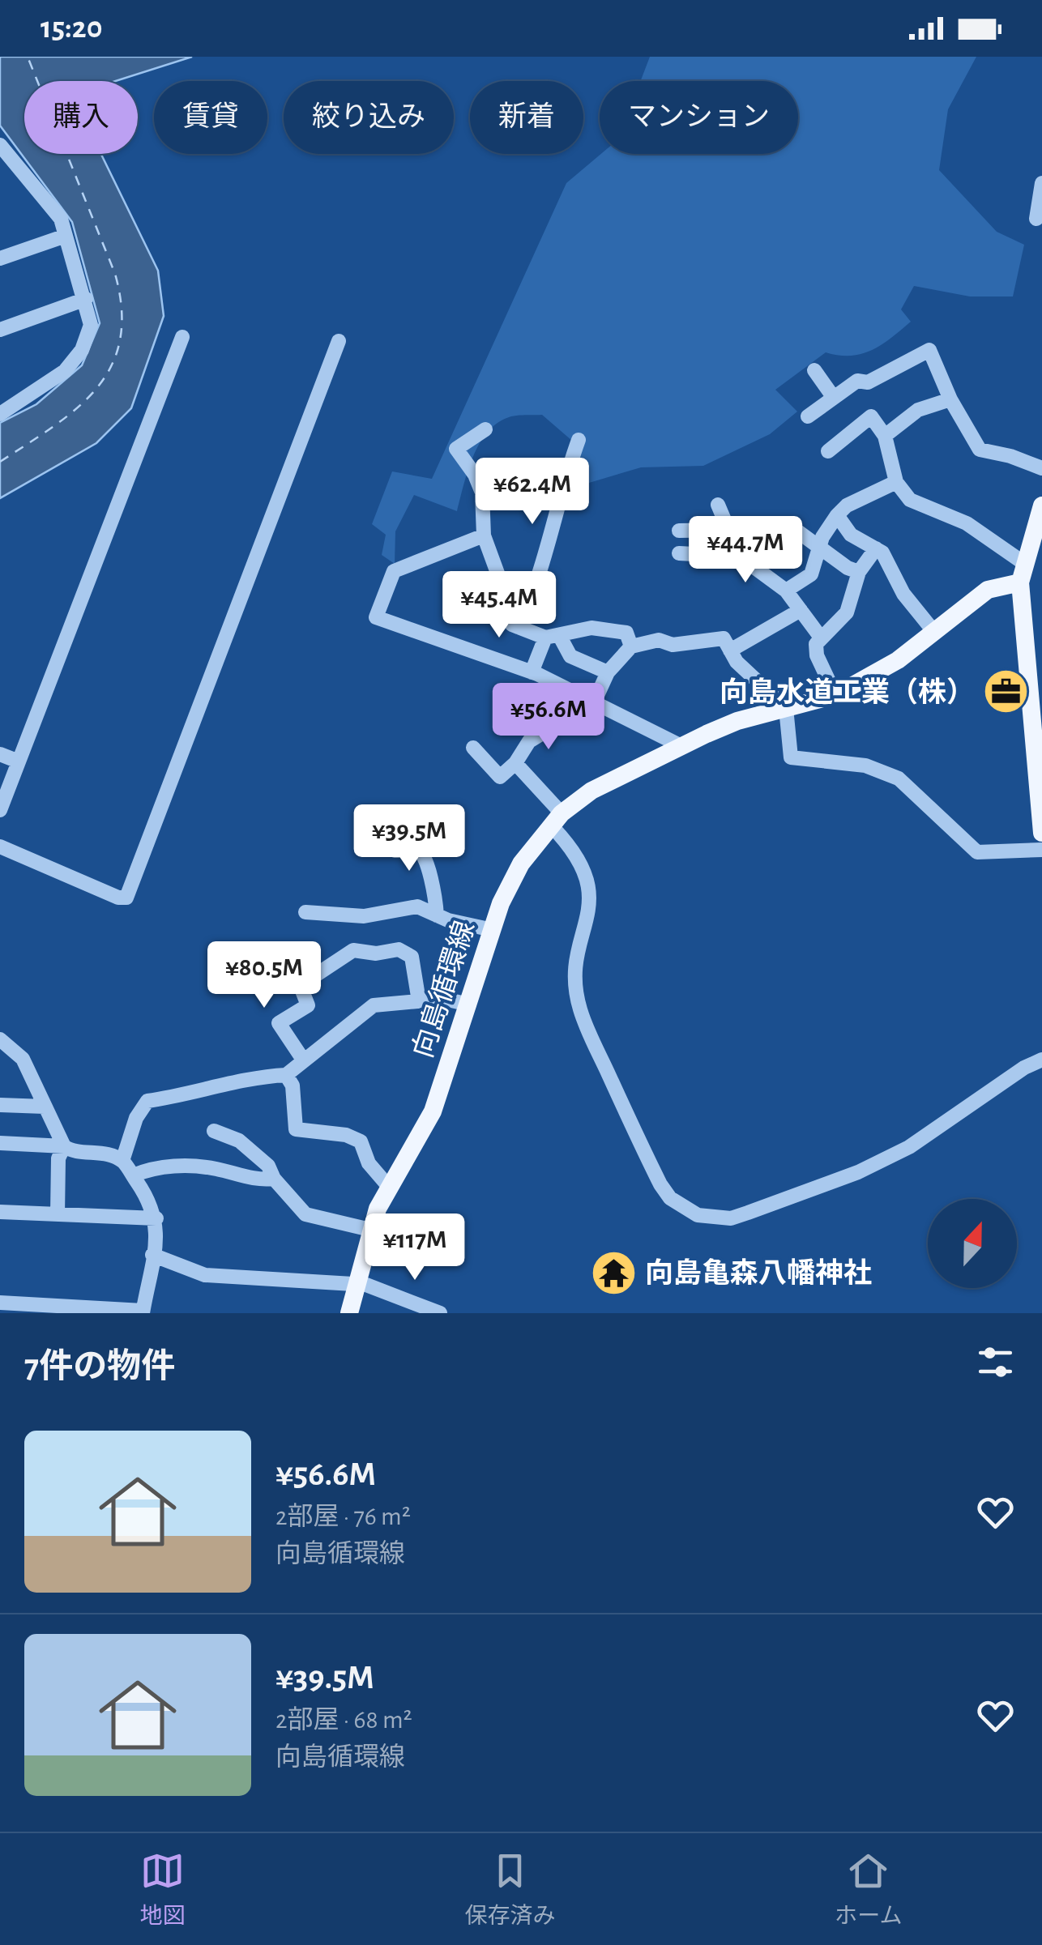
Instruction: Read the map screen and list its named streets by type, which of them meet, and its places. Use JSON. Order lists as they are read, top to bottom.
{
  "streets": {
    "main road": ["向島循環線"]
  },
  "places": {
    "office": ["向島水道工業（株）"],
    "temple": ["向島亀森八幡神社"]
  },
  "north": "top",
  "page": {
    "status": "15:20",
    "chip": [
      "購入",
      "賃貸",
      "絞り込み",
      "新着",
      "マンション"
    ],
    "price": [
      "¥62.4M",
      "¥44.7M",
      "¥45.4M",
      "¥56.6M",
      "¥39.5M",
      "¥80.5M",
      "¥117M"
    ],
    "heading": "7件の物件",
    "list": [
      {
        "name": "¥56.6M",
        "note": "2部屋 · 76 m² · 向島循環線"
      },
      {
        "name": "¥39.5M",
        "note": "2部屋 · 68 m² · 向島循環線"
      }
    ],
    "tabs": ["地図", "保存済み", "ホーム"]
  }
}
